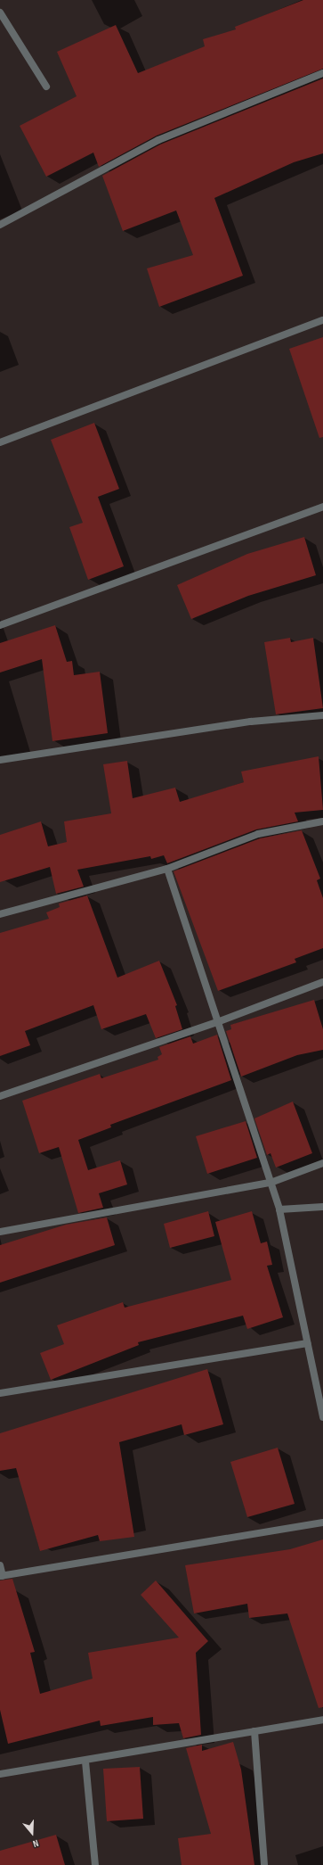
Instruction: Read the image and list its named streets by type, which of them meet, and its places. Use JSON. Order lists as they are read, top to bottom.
{
  "north": "bottom"
}
